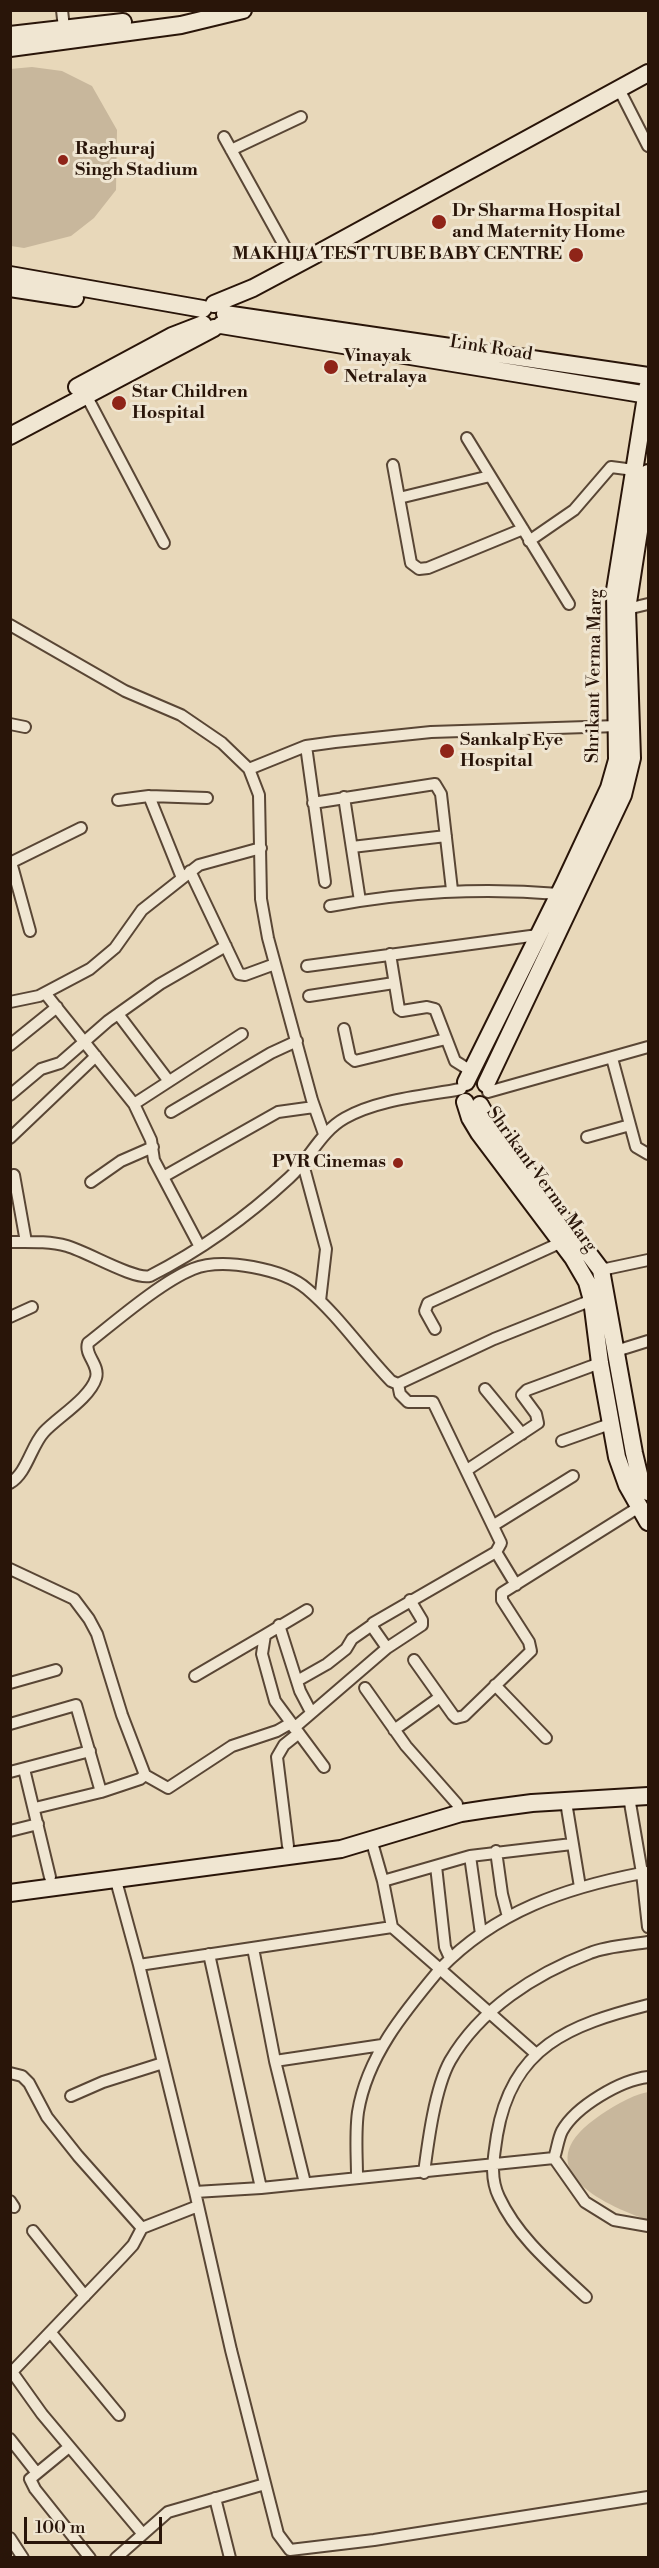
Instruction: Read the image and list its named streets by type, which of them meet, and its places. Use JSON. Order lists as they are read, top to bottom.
{
  "streets": {
    "street": ["Link Road", "Shrikant Verma Marg"]
  },
  "crossings": [
    ["Link Road", "Shrikant Verma Marg"]
  ],
  "places": [
    "Raghuraj Singh Stadium",
    "Dr Sharma Hospital and Maternity Home",
    "MAKHIJA TEST TUBE BABY CENTRE",
    "Vinayak Netralaya",
    "Star Children Hospital",
    "Sankalp Eye Hospital",
    "PVR Cinemas"
  ],
  "scale_bar": "100 m"
}
